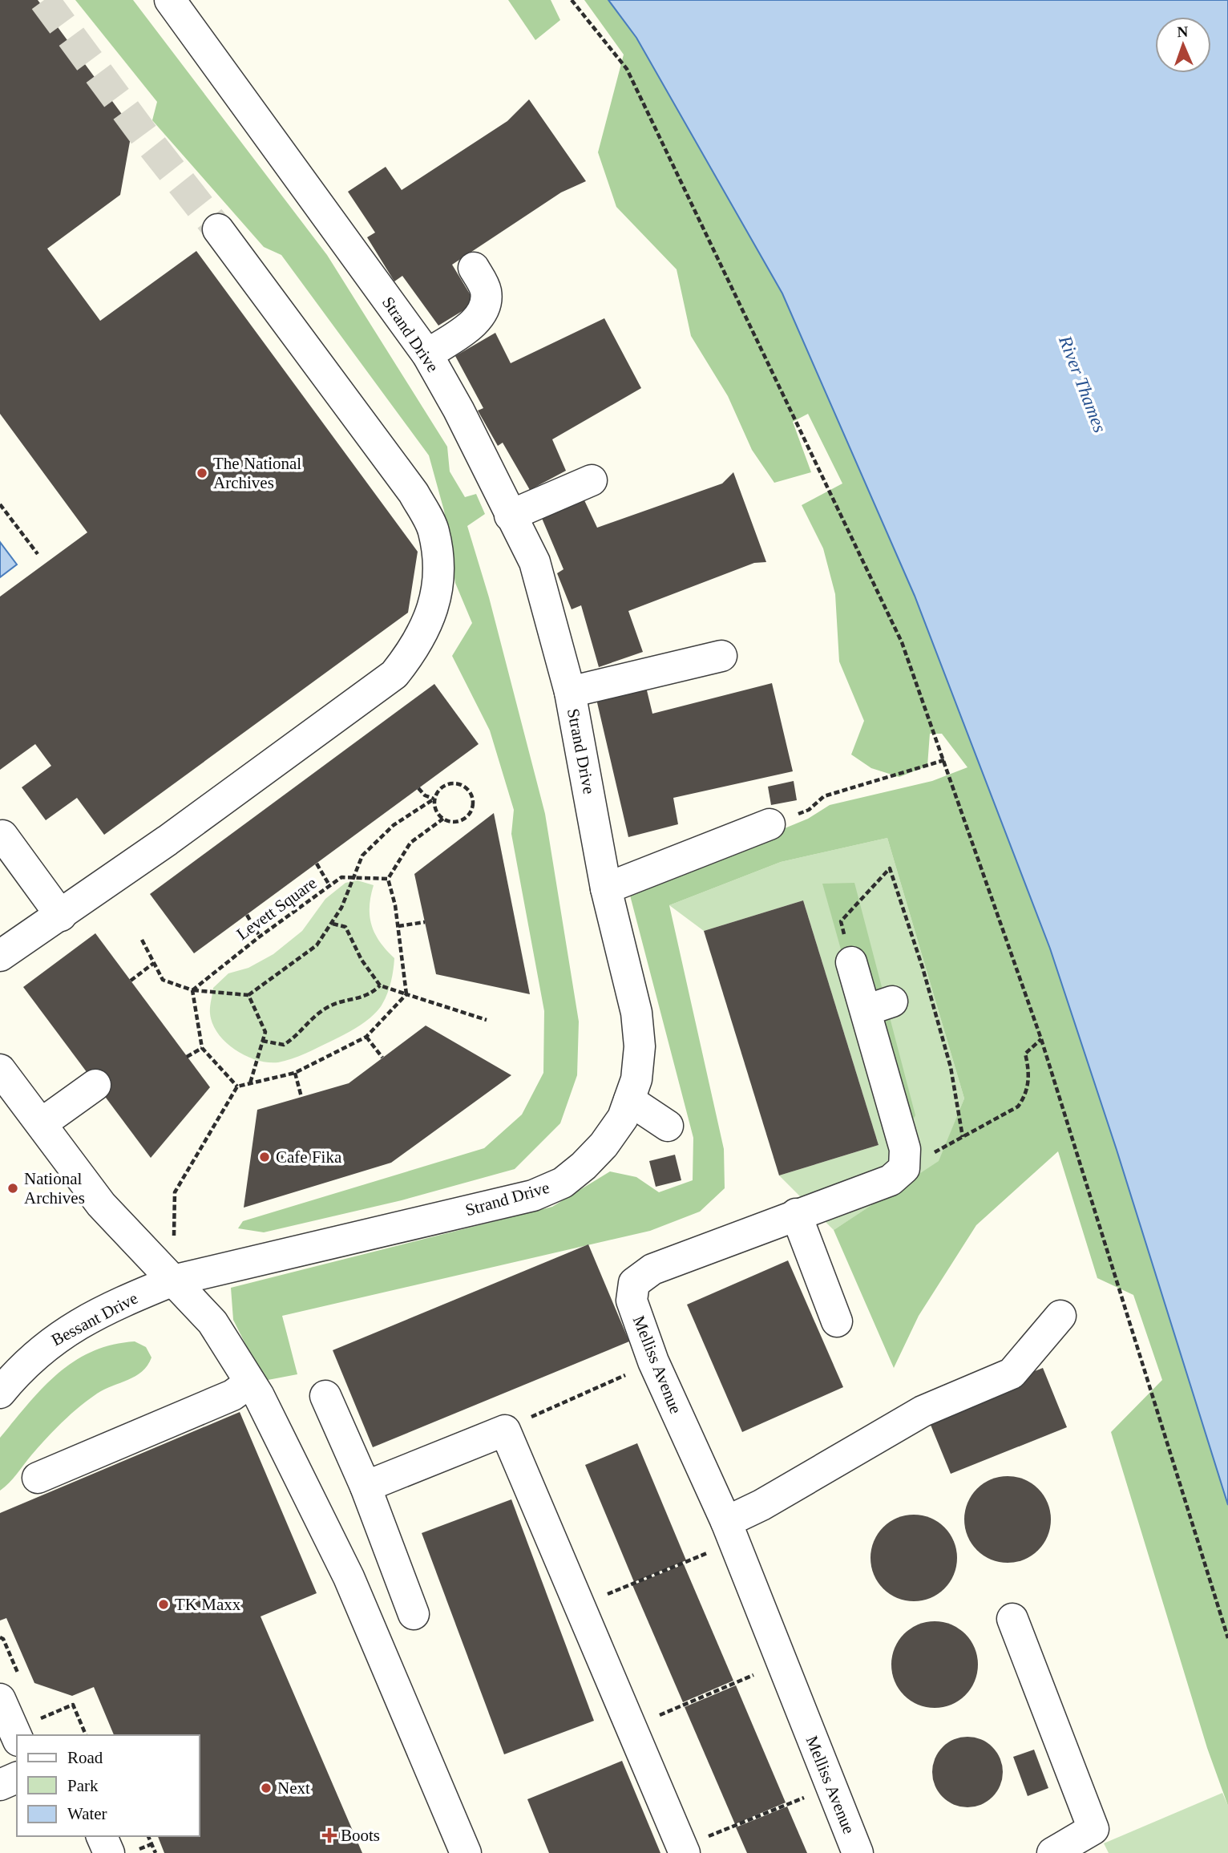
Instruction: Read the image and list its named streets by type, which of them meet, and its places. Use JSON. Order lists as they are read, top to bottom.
{
  "streets": {
    "street": ["Strand Drive", "Bessant Drive", "Melliss Avenue"],
    "path": ["Levett Square"]
  },
  "crossings": [
    ["Strand Drive", "Bessant Drive"]
  ],
  "water": ["River Thames"],
  "places": {
    "other": [
      "The National Archives",
      "Cafe Fika",
      "National Archives",
      "TK Maxx",
      "Next"
    ],
    "health": ["Boots"]
  },
  "legend": ["Road", "Park", "Water"],
  "north": "top"
}
